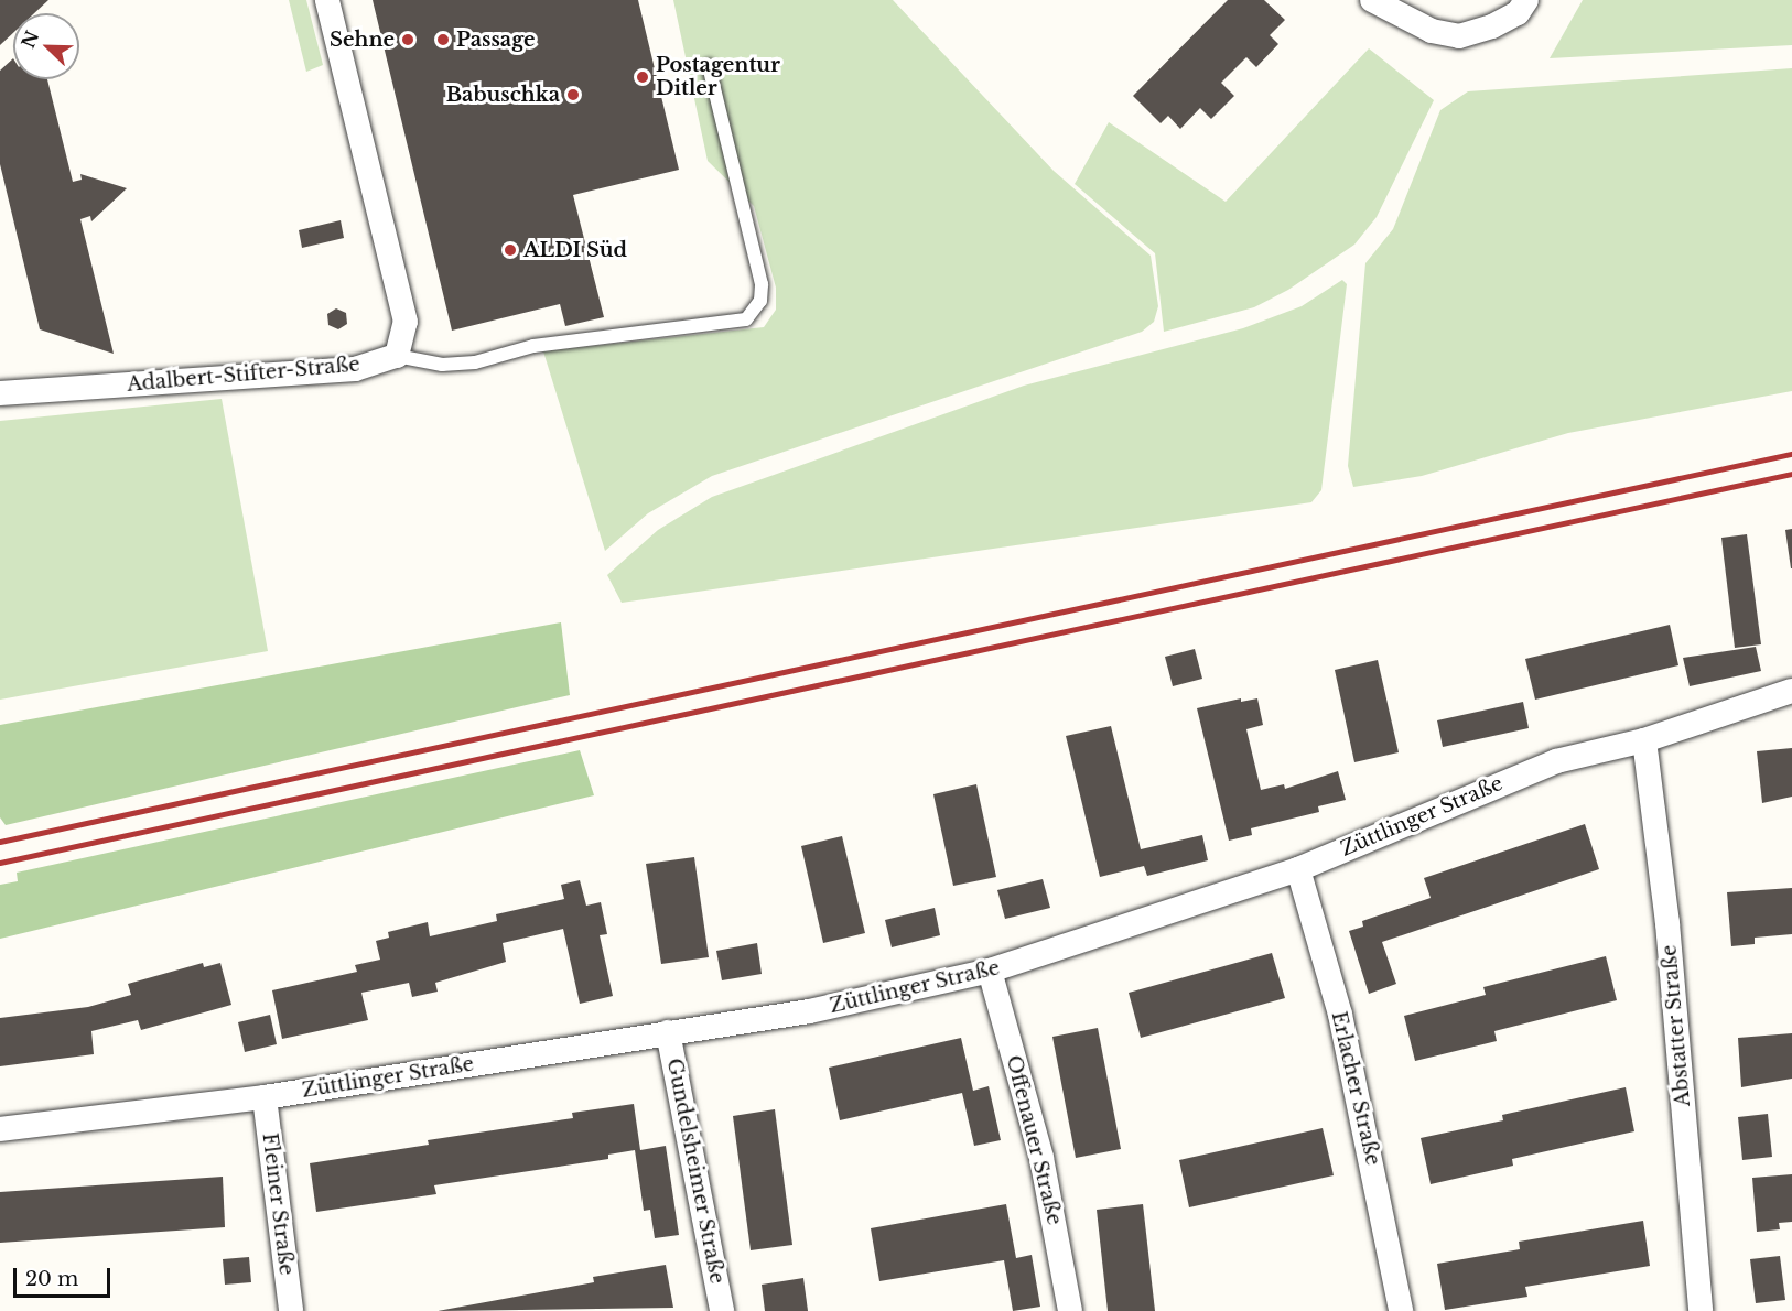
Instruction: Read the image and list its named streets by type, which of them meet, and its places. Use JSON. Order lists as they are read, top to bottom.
{
  "streets": {
    "street": [
      "Adalbert-Stifter-Straße",
      "Züttlinger Straße",
      "Abstatter Straße",
      "Erlacher Straße",
      "Offenauer Straße",
      "Gundelsheimer Straße",
      "Fleiner Straße"
    ]
  },
  "crossings": [
    ["Züttlinger Straße", "Abstatter Straße"],
    ["Züttlinger Straße", "Erlacher Straße"],
    ["Züttlinger Straße", "Offenauer Straße"],
    ["Züttlinger Straße", "Gundelsheimer Straße"],
    ["Züttlinger Straße", "Fleiner Straße"]
  ],
  "places": [
    "Sehne",
    "Passage",
    "Postagentur Ditler",
    "Babuschka",
    "ALDI Süd"
  ],
  "scale_bar": "20 m",
  "north": "top left"
}
